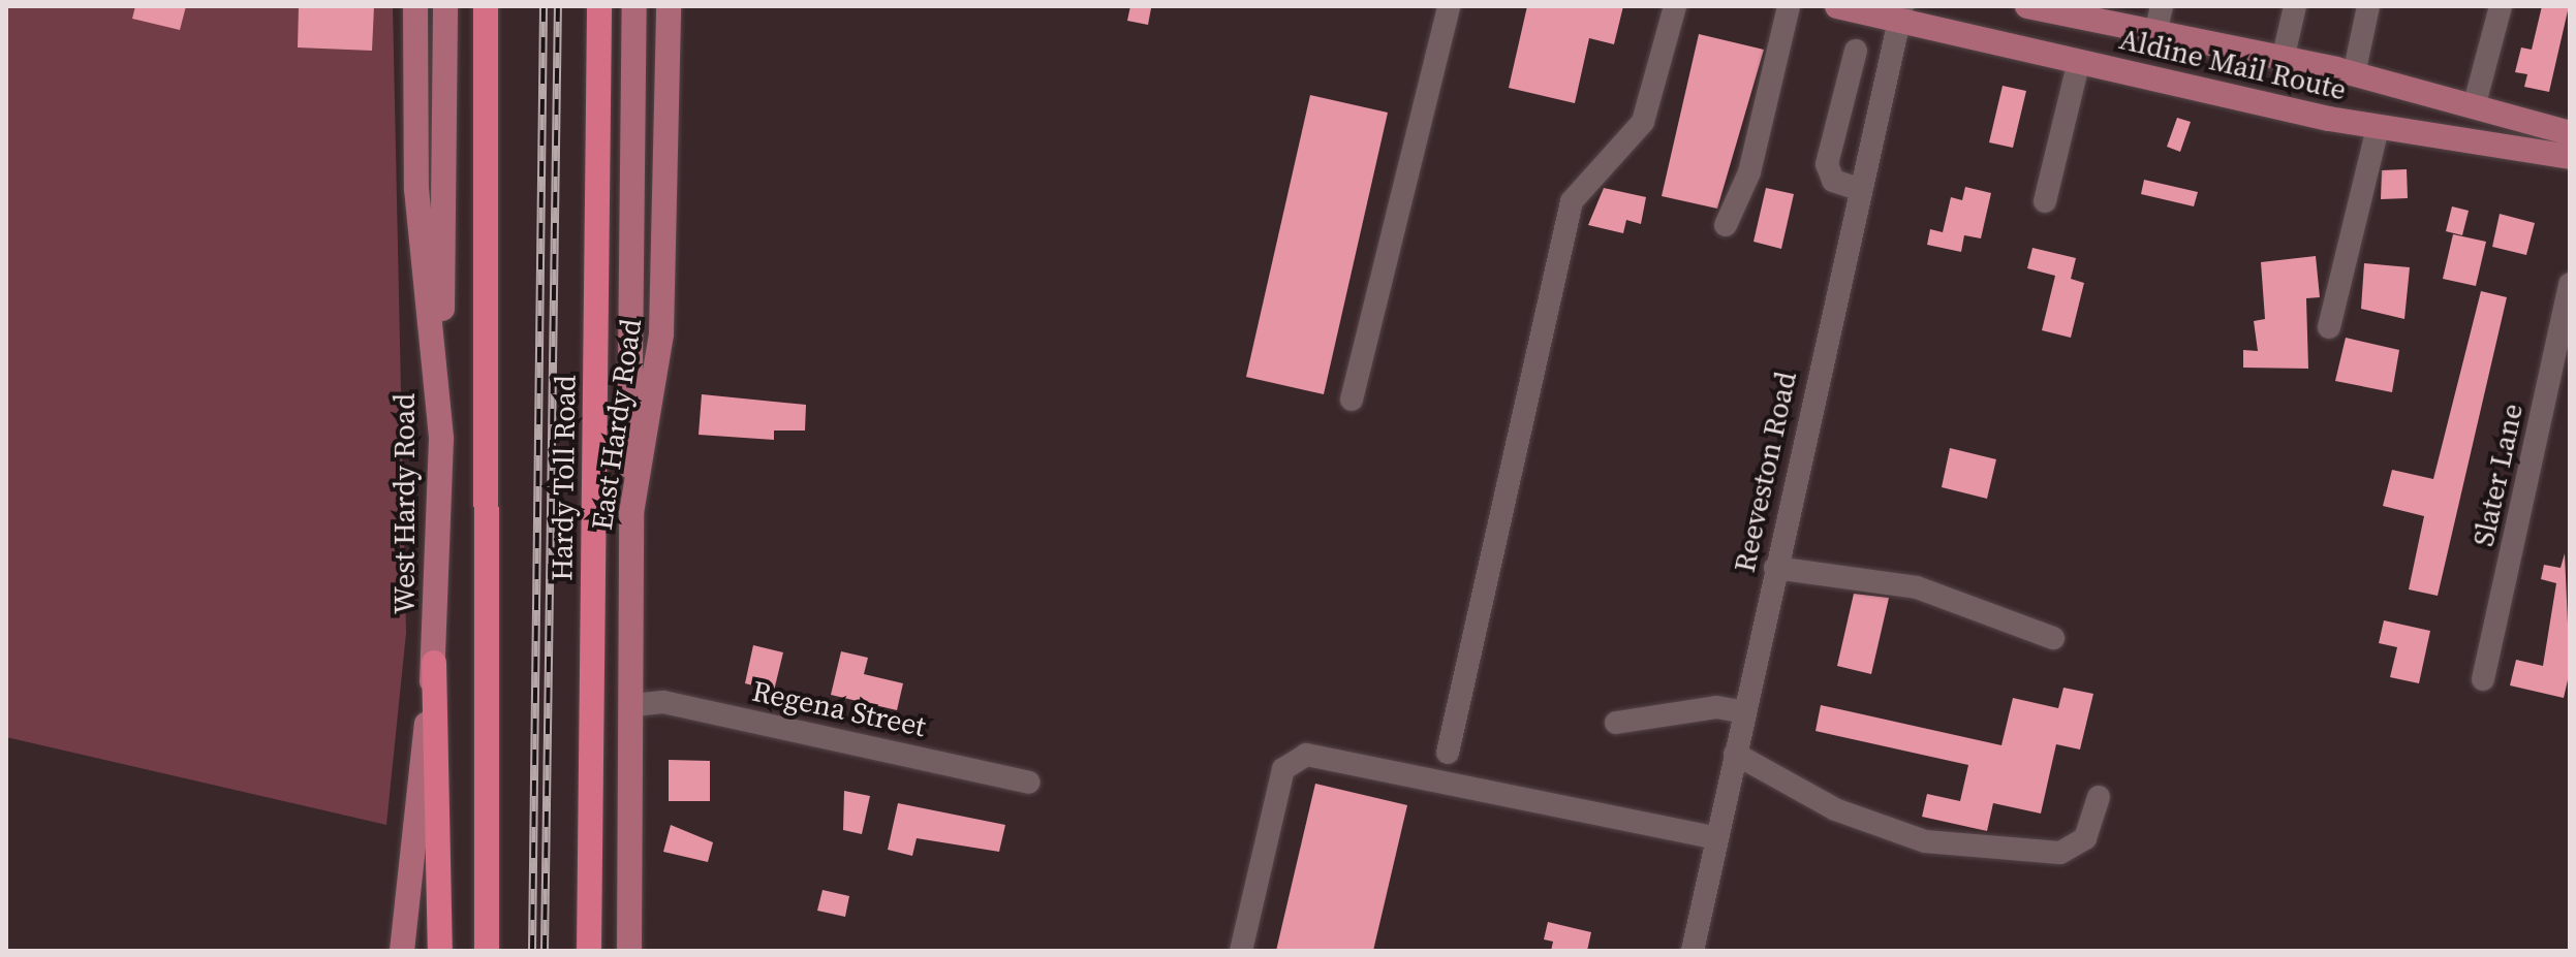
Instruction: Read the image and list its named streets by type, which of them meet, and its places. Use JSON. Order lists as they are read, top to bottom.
{
  "streets": {
    "highway": ["Hardy Toll Road"],
    "main road": ["Aldine Mail Route", "East Hardy Road", "West Hardy Road"],
    "street": ["Reeveston Road", "Slater Lane", "Regena Street"]
  },
  "crossings": [
    ["Aldine Mail Route", "Reeveston Road"],
    ["East Hardy Road", "Regena Street"]
  ]
}
